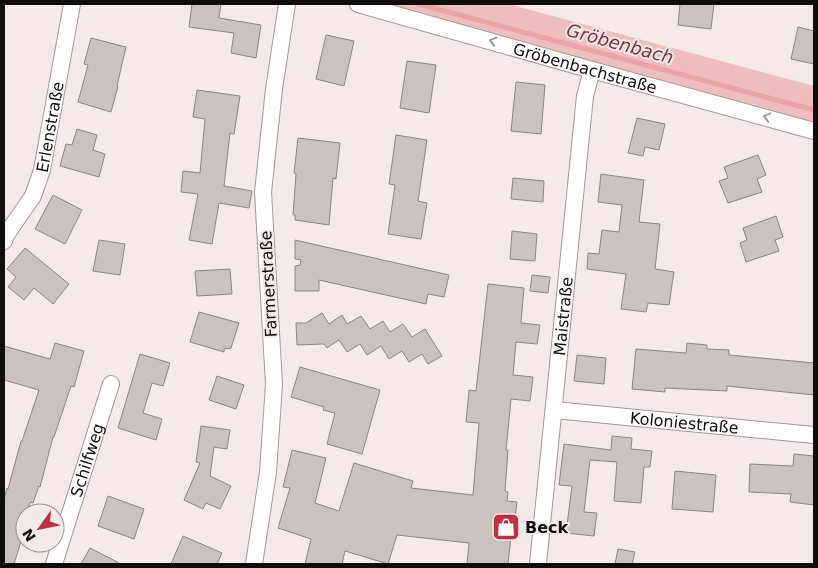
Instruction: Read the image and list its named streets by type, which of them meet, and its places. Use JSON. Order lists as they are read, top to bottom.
{
  "streets": {
    "street": [
      "Gröbenbachstraße",
      "Erlenstraße",
      "Farmerstraße",
      "Maistraße",
      "Koloniestraße",
      "Schilfweg"
    ]
  },
  "crossings": [
    ["Gröbenbachstraße", "Maistraße"],
    ["Maistraße", "Koloniestraße"]
  ],
  "one_way": ["Gröbenbachstraße"],
  "water": ["Gröbenbach"],
  "places": {
    "shop": ["Beck"]
  },
  "north": "bottom left"
}
